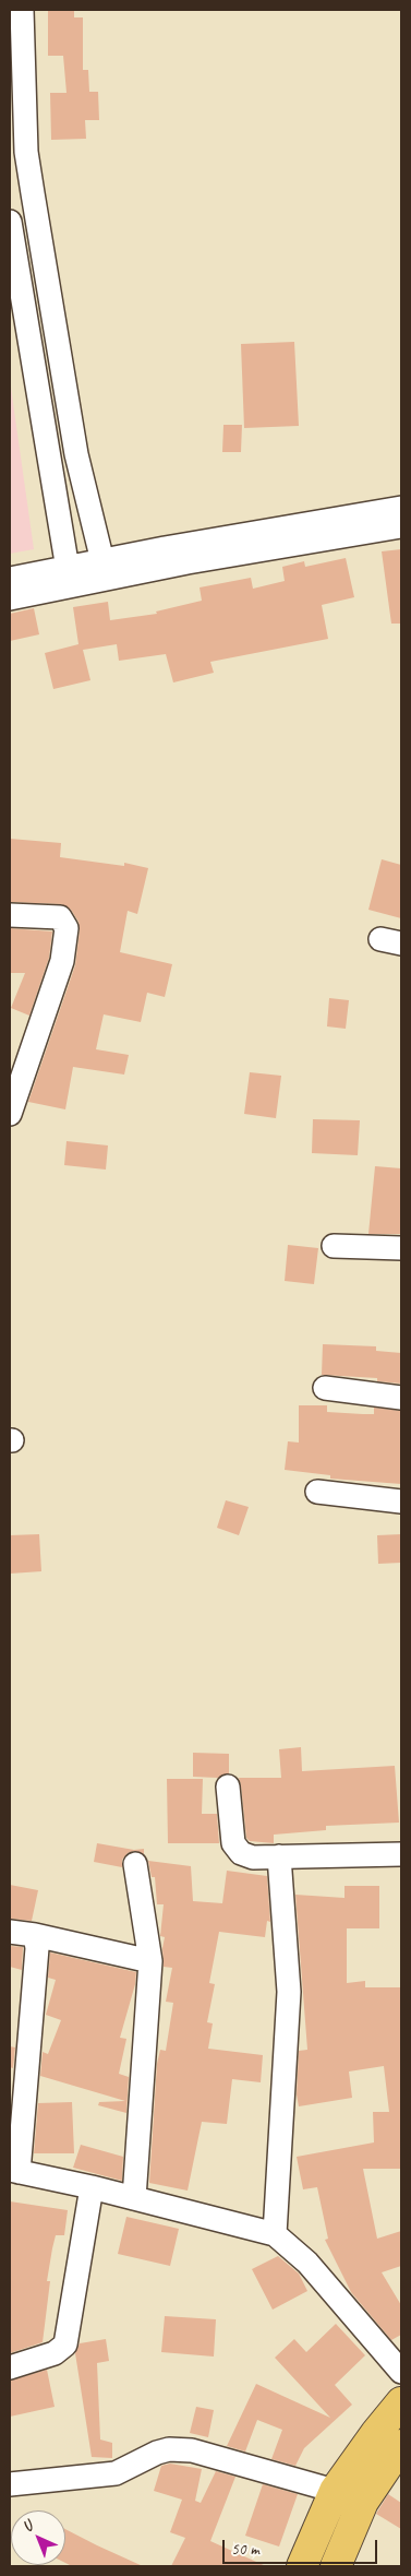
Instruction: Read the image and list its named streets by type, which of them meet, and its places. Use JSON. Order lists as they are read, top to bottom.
{
  "scale_bar": "50 m",
  "north": "top left"
}
